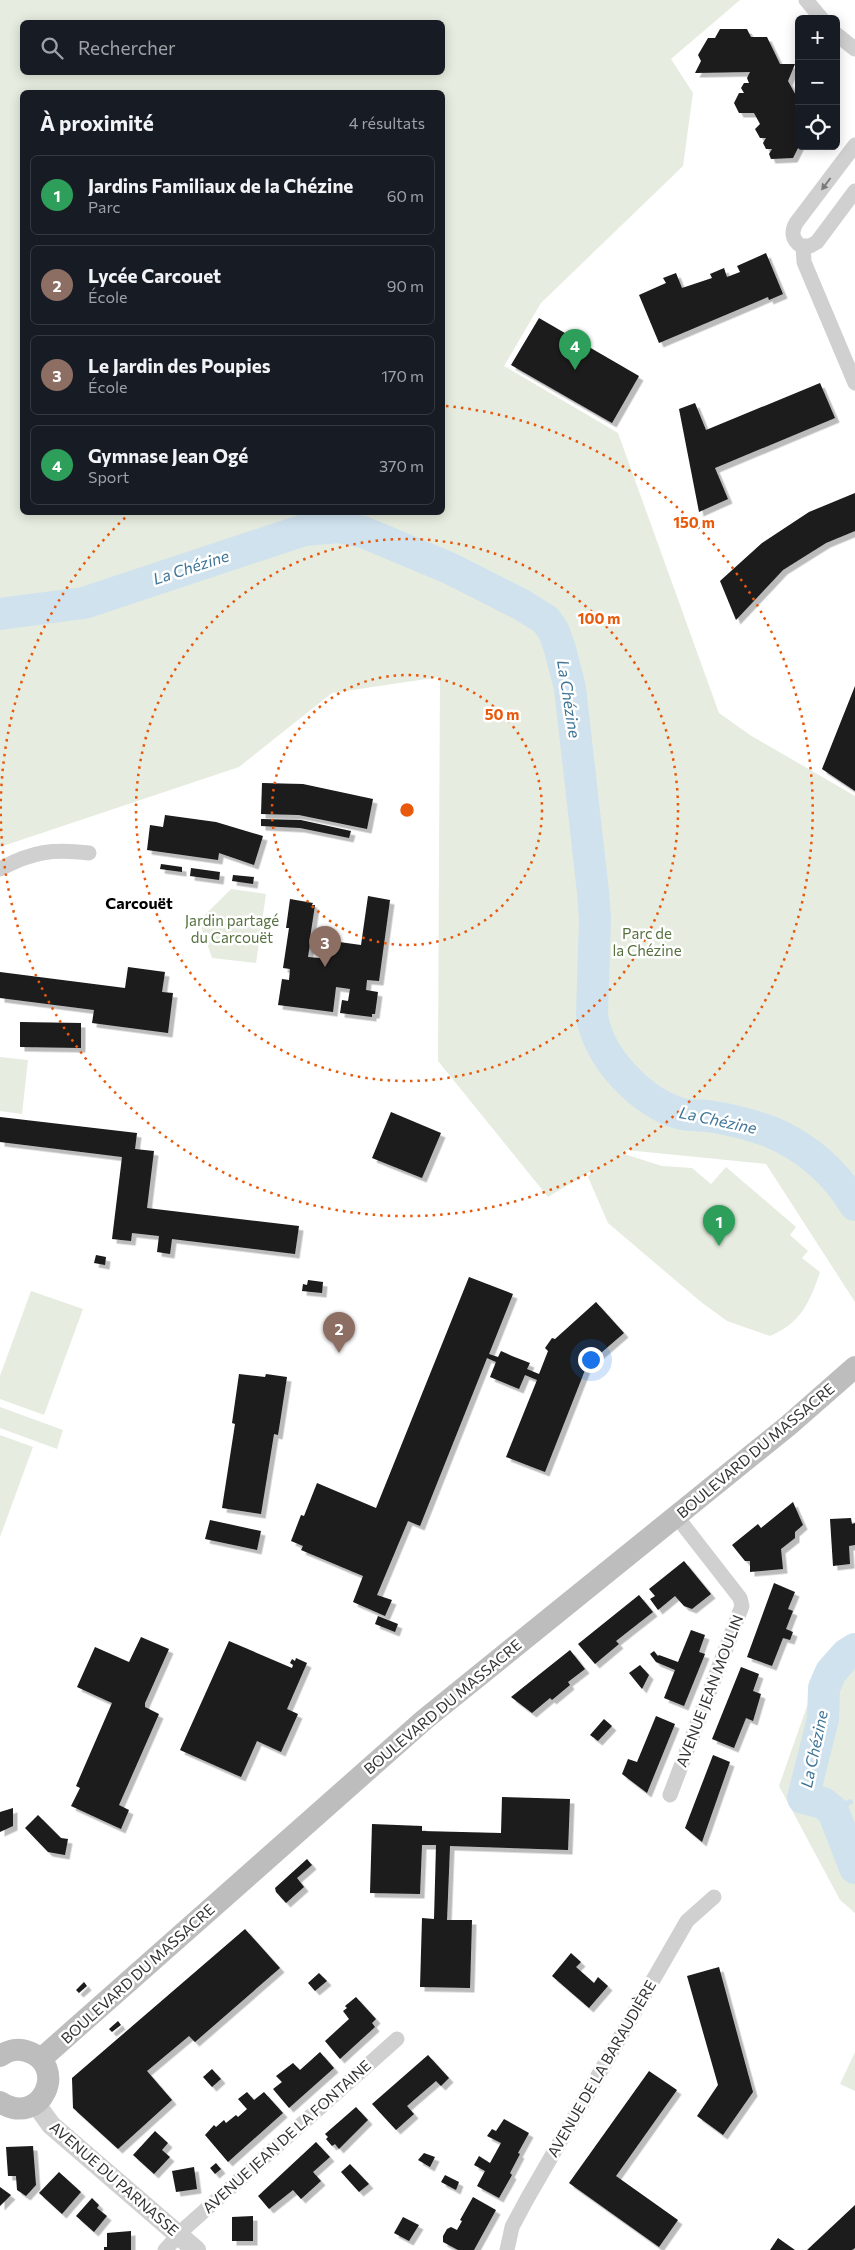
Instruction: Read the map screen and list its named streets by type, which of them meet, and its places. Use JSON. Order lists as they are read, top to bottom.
{
  "streets": {
    "main road": ["BOULEVARD DU MASSACRE"],
    "street": [
      "AVENUE JEAN MOULIN",
      "AVENUE DE LA BARAUDIÈRE",
      "AVENUE JEAN DE LA FONTAINE",
      "AVENUE DU PARNASSE"
    ]
  },
  "crossings": [
    ["BOULEVARD DU MASSACRE", "AVENUE JEAN MOULIN"],
    ["AVENUE JEAN DE LA FONTAINE", "AVENUE DU PARNASSE"]
  ],
  "districts": ["Carcouët"],
  "water": ["La Chézine"],
  "parks": ["Jardin partagé du Carcouët", "Parc de la Chézine"],
  "page": {
    "map_buttons": ["+", "−"],
    "search": "Rechercher",
    "heading": ["À proximité", "4 résultats"],
    "list": [
      {
        "mark": "1",
        "name": "Jardins Familiaux de la Chézine",
        "note": "Parc",
        "value": "60 m"
      },
      {
        "mark": "2",
        "name": "Lycée Carcouet",
        "note": "École",
        "value": "90 m"
      },
      {
        "mark": "3",
        "name": "Le Jardin des Poupies",
        "note": "École",
        "value": "170 m"
      },
      {
        "mark": "4",
        "name": "Gymnase Jean Ogé",
        "note": "Sport",
        "value": "370 m"
      }
    ],
    "pins": [
      "4",
      "3",
      "1",
      "2"
    ]
  },
  "rings": ["150 m", "100 m", "50 m"]
}
